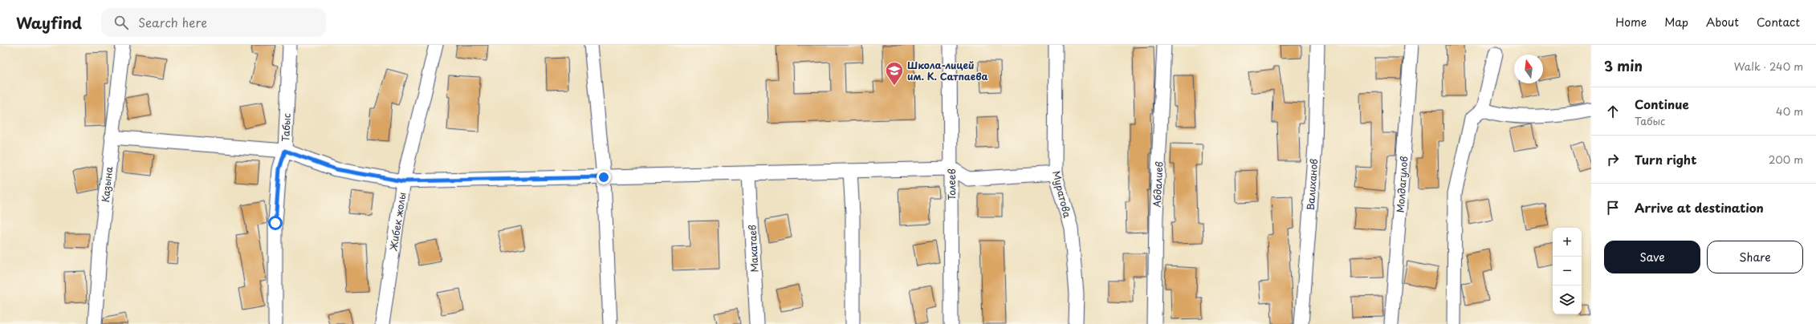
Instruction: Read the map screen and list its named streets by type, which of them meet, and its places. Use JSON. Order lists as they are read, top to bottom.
{
  "streets": {
    "street": [
      "Табыс",
      "Казына",
      "Толеев",
      "Абдалиев",
      "Валиханов",
      "Молдагулов",
      "Муратова",
      "Жибек жолы",
      "Макатаев"
    ]
  },
  "places": {
    "school or university": ["Школа-лицей им. К. Сатпаева"]
  },
  "north": "top",
  "page": {
    "header": "Wayfind",
    "search": "Search here",
    "nav": [
      "Home",
      "Map",
      "About",
      "Contact"
    ],
    "heading": ["3 min", "Walk · 240 m"],
    "list": [
      ["Continue", "Табыс", "40 m"],
      ["Turn right", "200 m"],
      "Arrive at destination"
    ],
    "map_buttons": ["+", "−"],
    "buttons": ["Save", "Share"]
  }
}
